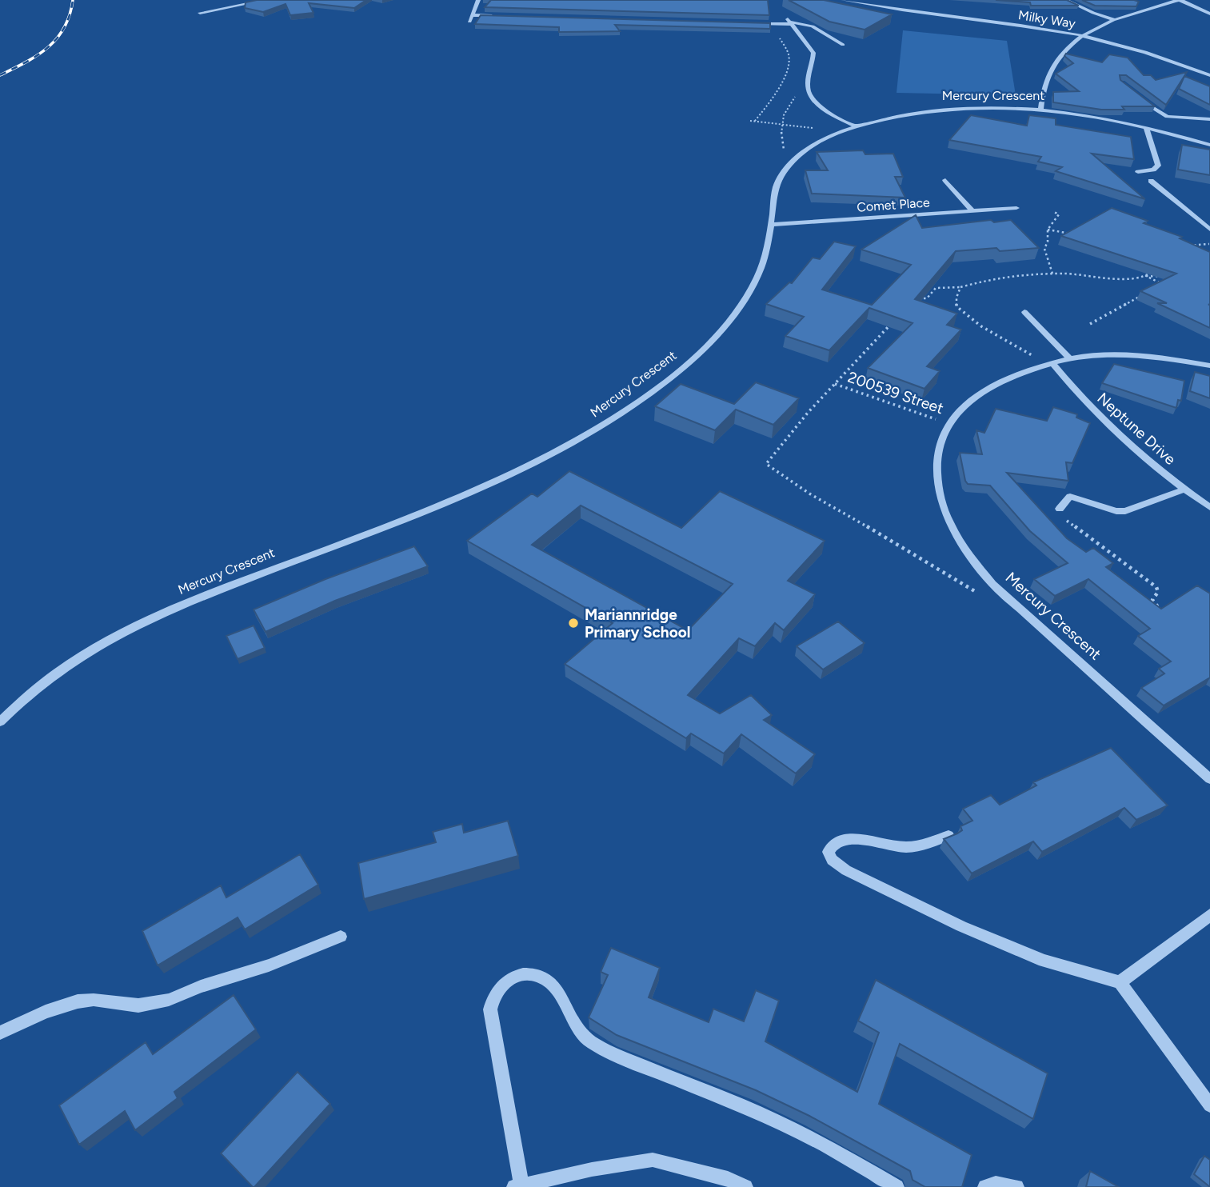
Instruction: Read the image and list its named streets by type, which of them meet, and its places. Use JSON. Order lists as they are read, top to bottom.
{
  "streets": {
    "street": [
      "Milky Way",
      "Mercury Crescent",
      "Comet Place",
      "Neptune Drive"
    ],
    "path": ["200539 Street"]
  },
  "crossings": [
    ["Mercury Crescent", "Comet Place"],
    ["Mercury Crescent", "200539 Street"],
    ["Mercury Crescent", "Neptune Drive"]
  ],
  "places": ["Mariannridge Primary School"]
}
